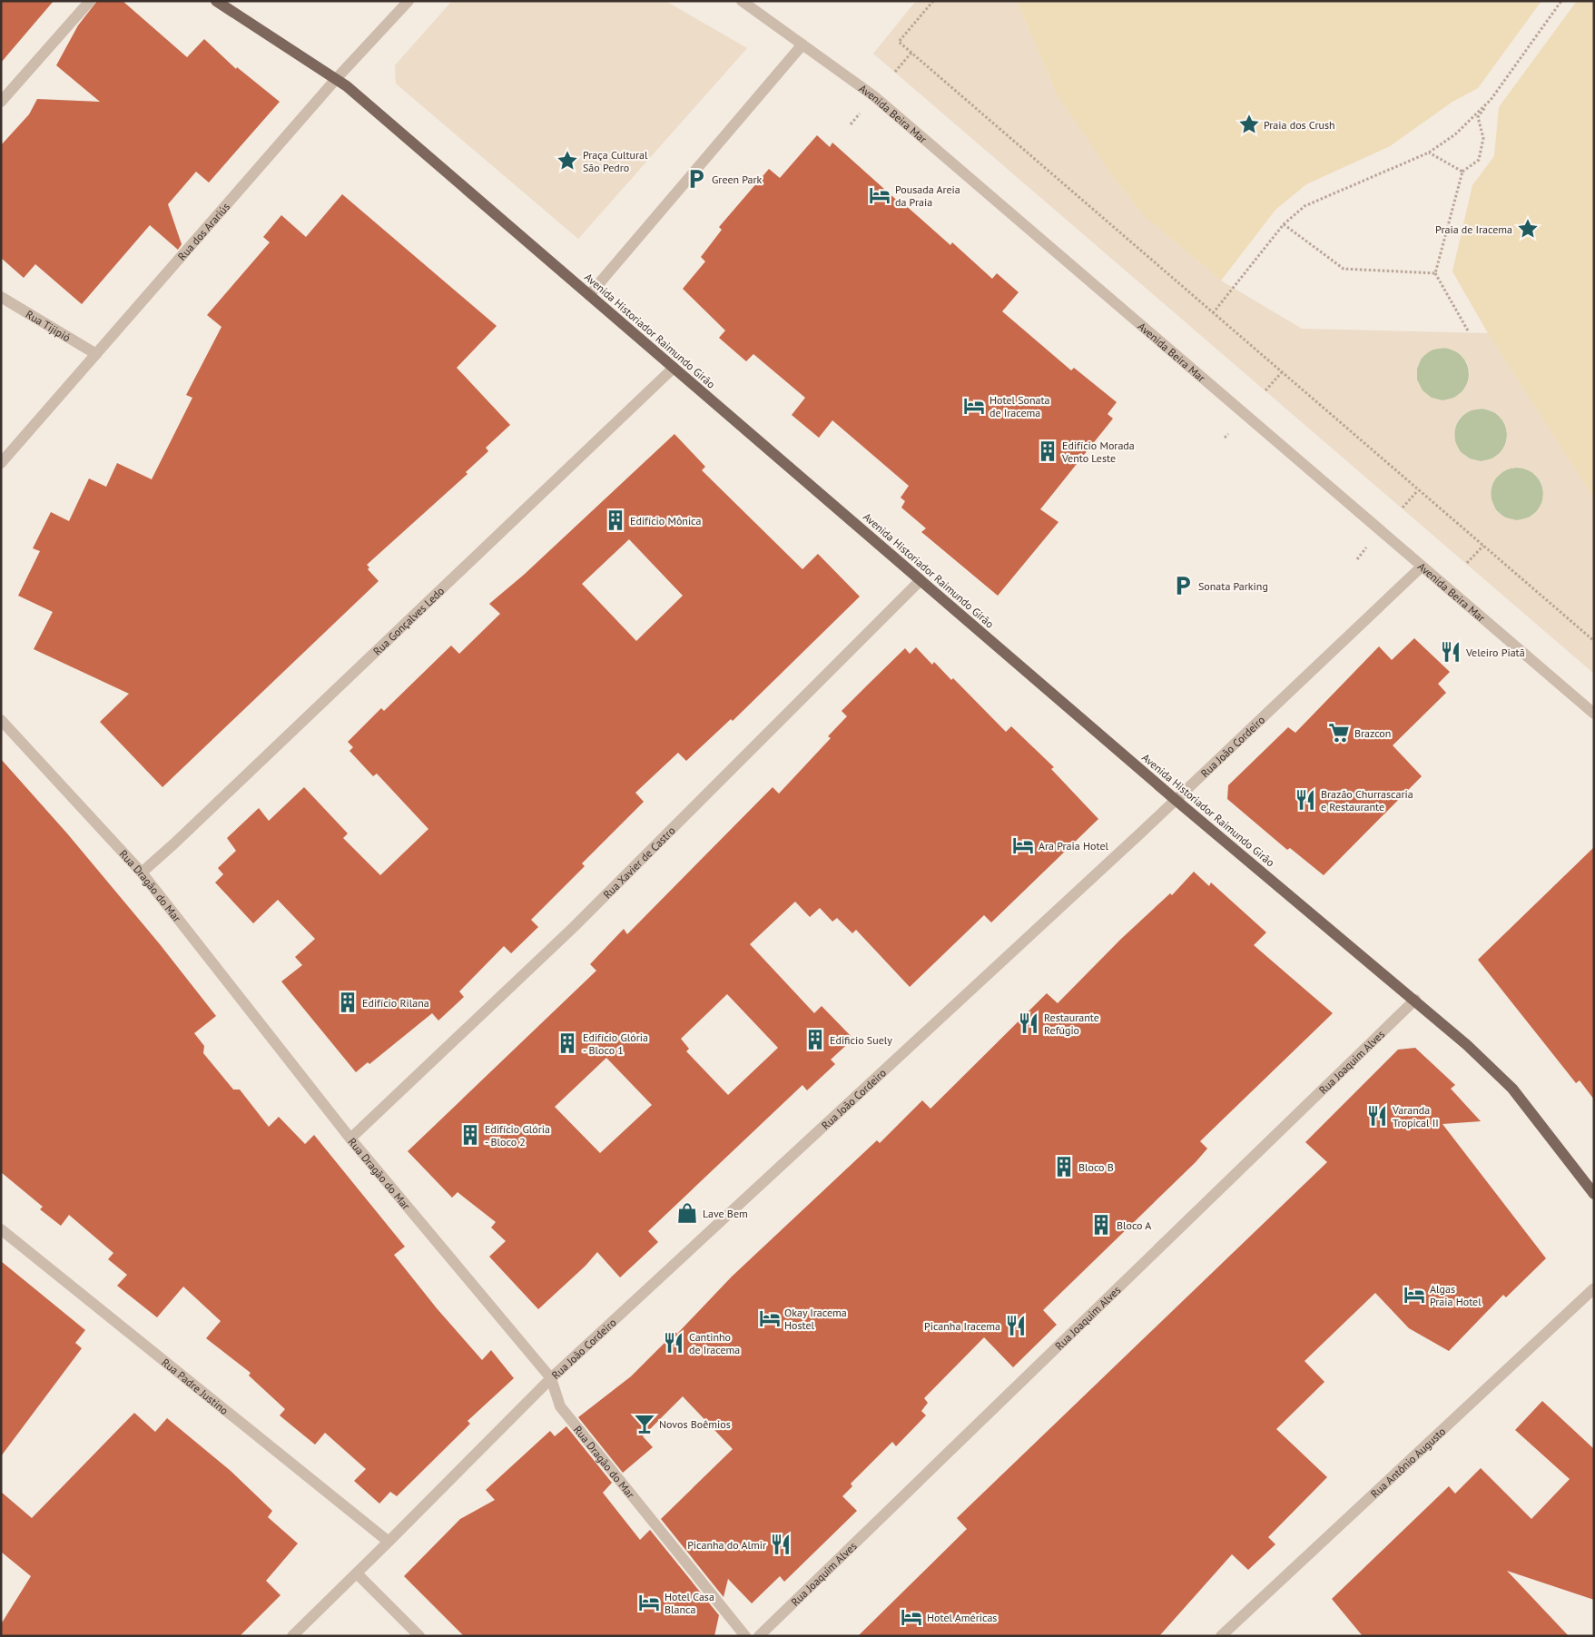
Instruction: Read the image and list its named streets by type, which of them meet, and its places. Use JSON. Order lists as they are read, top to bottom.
{
  "streets": {
    "main road": ["Avenida Historiador Raimundo Girão"],
    "street": [
      "Avenida Beira Mar",
      "Rua dos Arariús",
      "Rua Tijipió",
      "Rua Gonçalves Ledo",
      "Rua João Cordeiro",
      "Rua Xavier de Castro",
      "Rua Dragão do Mar",
      "Rua Joaquim Alves",
      "Rua Padre Justino",
      "Rua Antônio Augusto"
    ]
  },
  "crossings": [
    ["Avenida Beira Mar", "Rua João Cordeiro"],
    ["Rua dos Arariús", "Rua Tijipió"],
    ["Rua dos Arariús", "Avenida Historiador Raimundo Girão"],
    ["Avenida Historiador Raimundo Girão", "Rua Gonçalves Ledo"],
    ["Avenida Historiador Raimundo Girão", "Rua João Cordeiro"],
    ["Avenida Historiador Raimundo Girão", "Rua Xavier de Castro"],
    ["Avenida Historiador Raimundo Girão", "Rua Joaquim Alves"],
    ["Rua Gonçalves Ledo", "Rua Dragão do Mar"],
    ["Rua João Cordeiro", "Rua Dragão do Mar"],
    ["Rua João Cordeiro", "Rua Padre Justino"],
    ["Rua Xavier de Castro", "Rua Dragão do Mar"]
  ],
  "places": {
    "place": ["Praia dos Crush", "Praça Cultural São Pedro", "Praia de Iracema"],
    "parking": ["Green Park", "Sonata Parking"],
    "hotel": [
      "Pousada Areia da Praia",
      "Hotel Sonata de Iracema",
      "Ara Praia Hotel",
      "Algas Praia Hotel",
      "Okay Iracema Hostel",
      "Hotel Casa Blanca",
      "Hotel Américas"
    ],
    "building": [
      "Edifício Morada Vento Leste",
      "Edifício Mônica",
      "Edifício Rilana",
      "Edificio Suely",
      "Edifício Glória - Bloco 1",
      "Edifício Glória - Bloco 2",
      "Bloco B",
      "Bloco A"
    ],
    "restaurant": [
      "Veleiro Piatã",
      "Brazão Churrascaria e Restaurante",
      "Restaurante Refúgio",
      "Varanda Tropical II",
      "Picanha Iracema",
      "Cantinho de Iracema",
      "Picanha do Almir"
    ],
    "supermarket": ["Brazcon"],
    "shop": ["Lave Bem"],
    "bar": ["Novos Boêmios"]
  }
}
